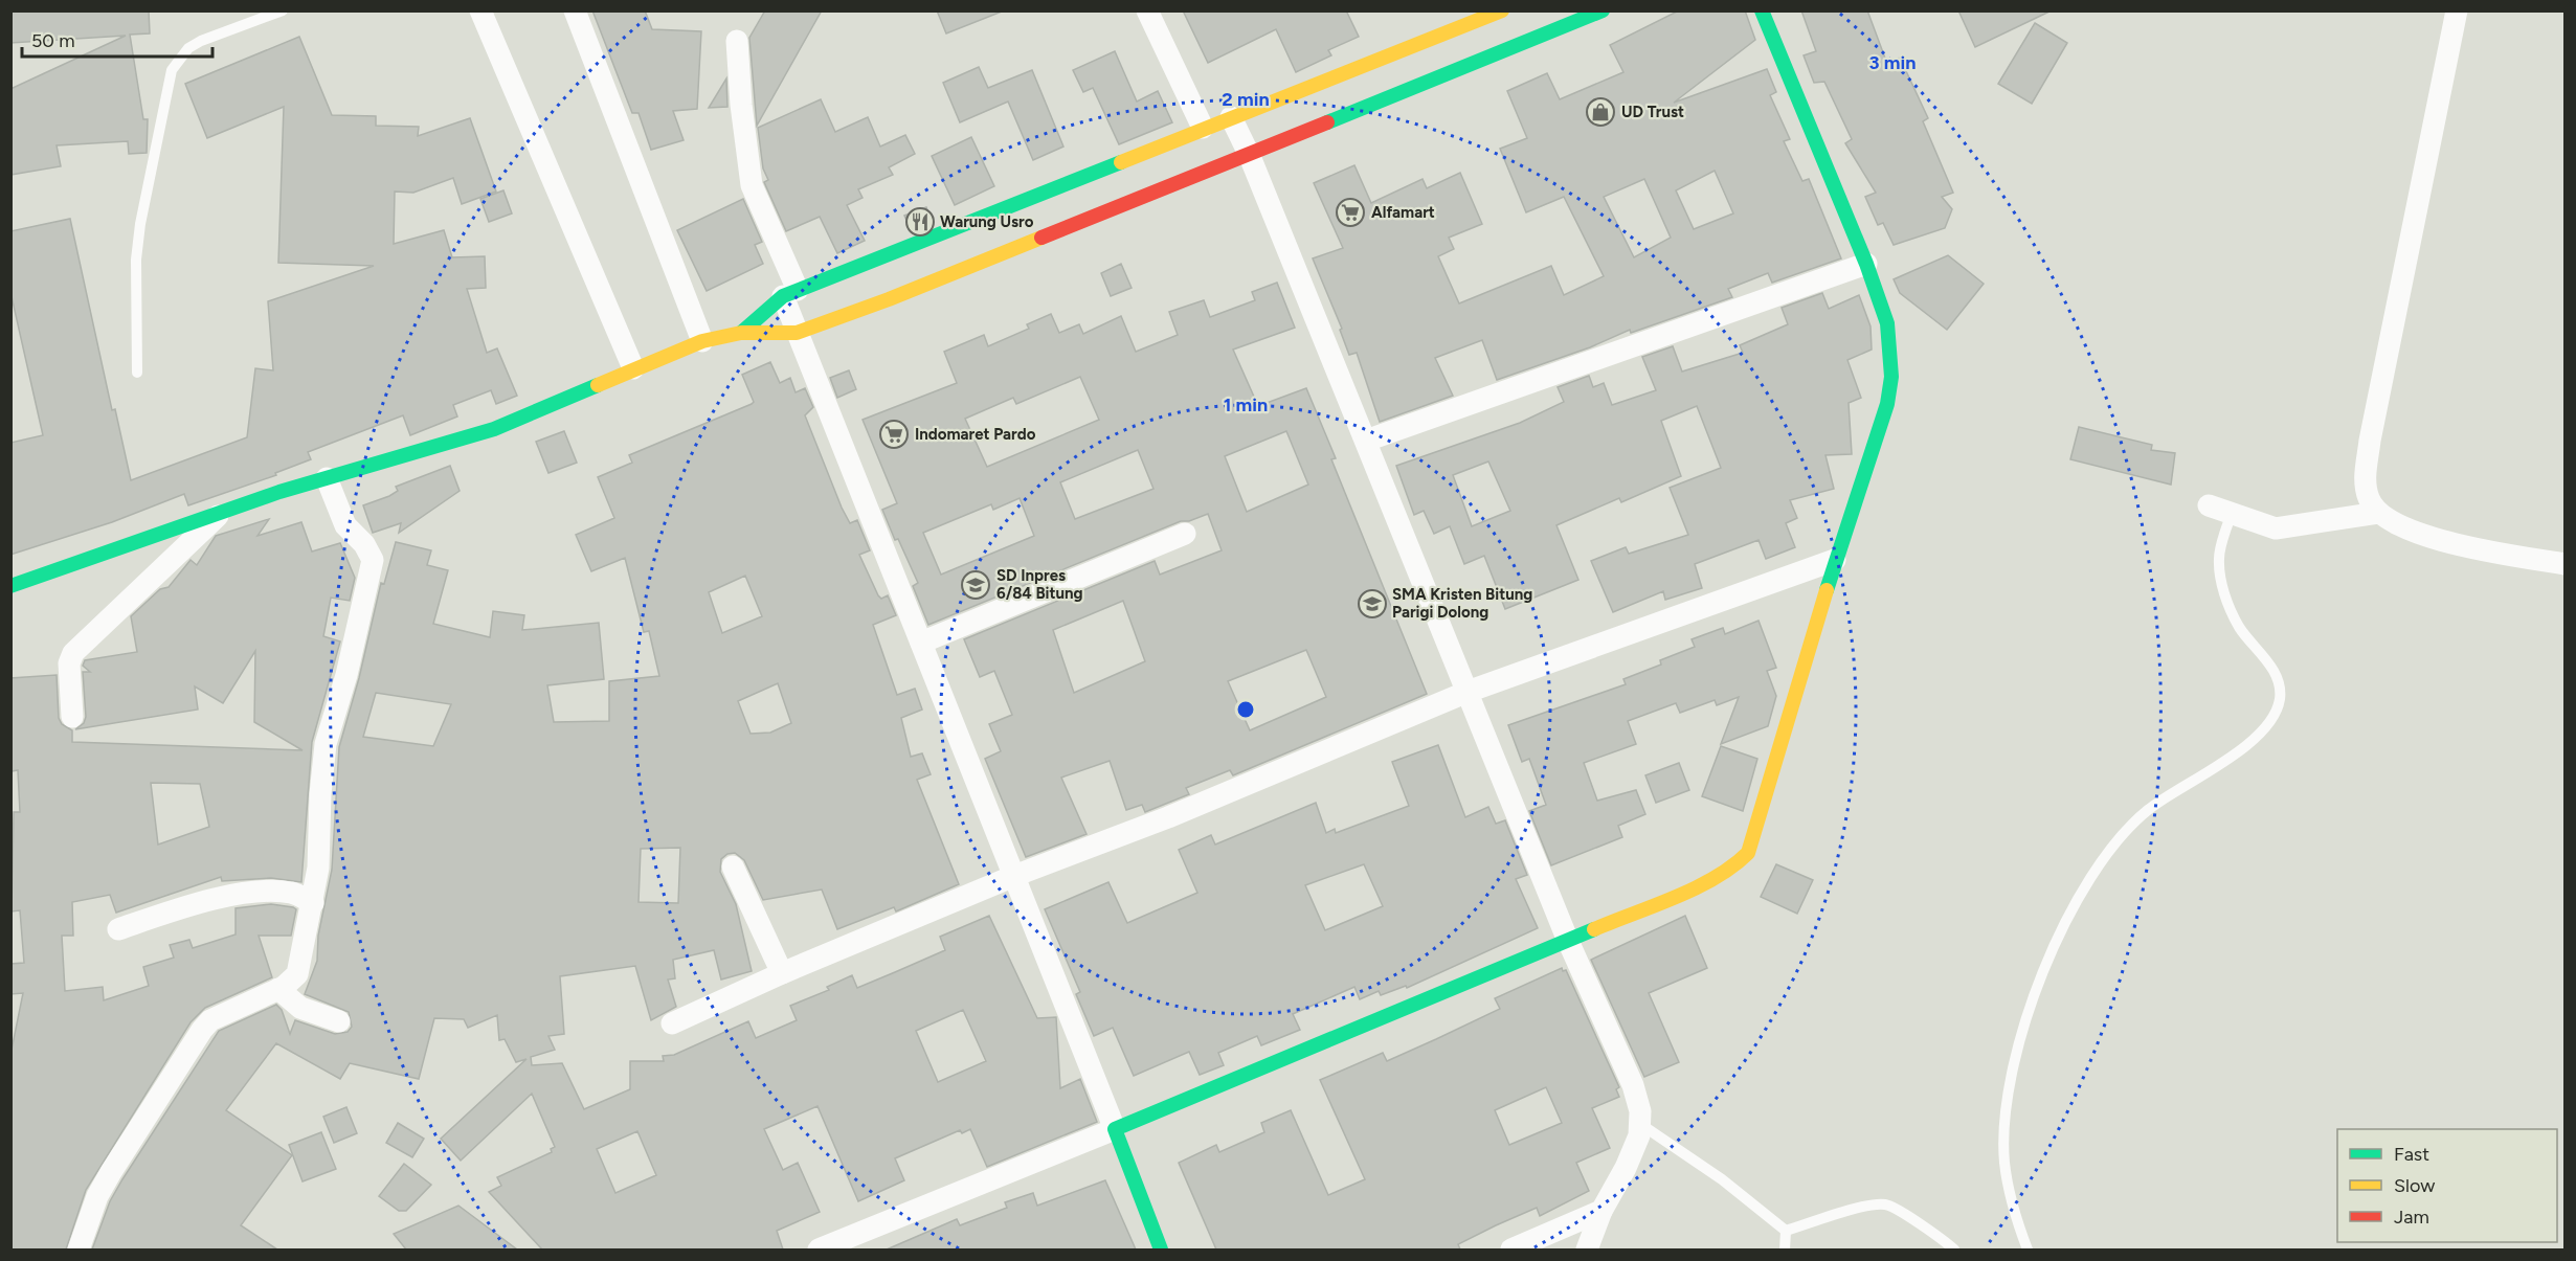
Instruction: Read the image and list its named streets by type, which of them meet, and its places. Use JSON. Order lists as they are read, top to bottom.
{
  "places": {
    "shop": ["UD Trust"],
    "supermarket": ["Alfamart", "Indomaret Pardo"],
    "restaurant": ["Warung Usro"],
    "school or university": ["SD Inpres 6/84 Bitung", "SMA Kristen Bitung Parigi Dolong"]
  },
  "legend": ["Fast", "Slow", "Jam"],
  "scale_bar": "50 m",
  "rings": ["3 min", "2 min", "1 min"]
}
